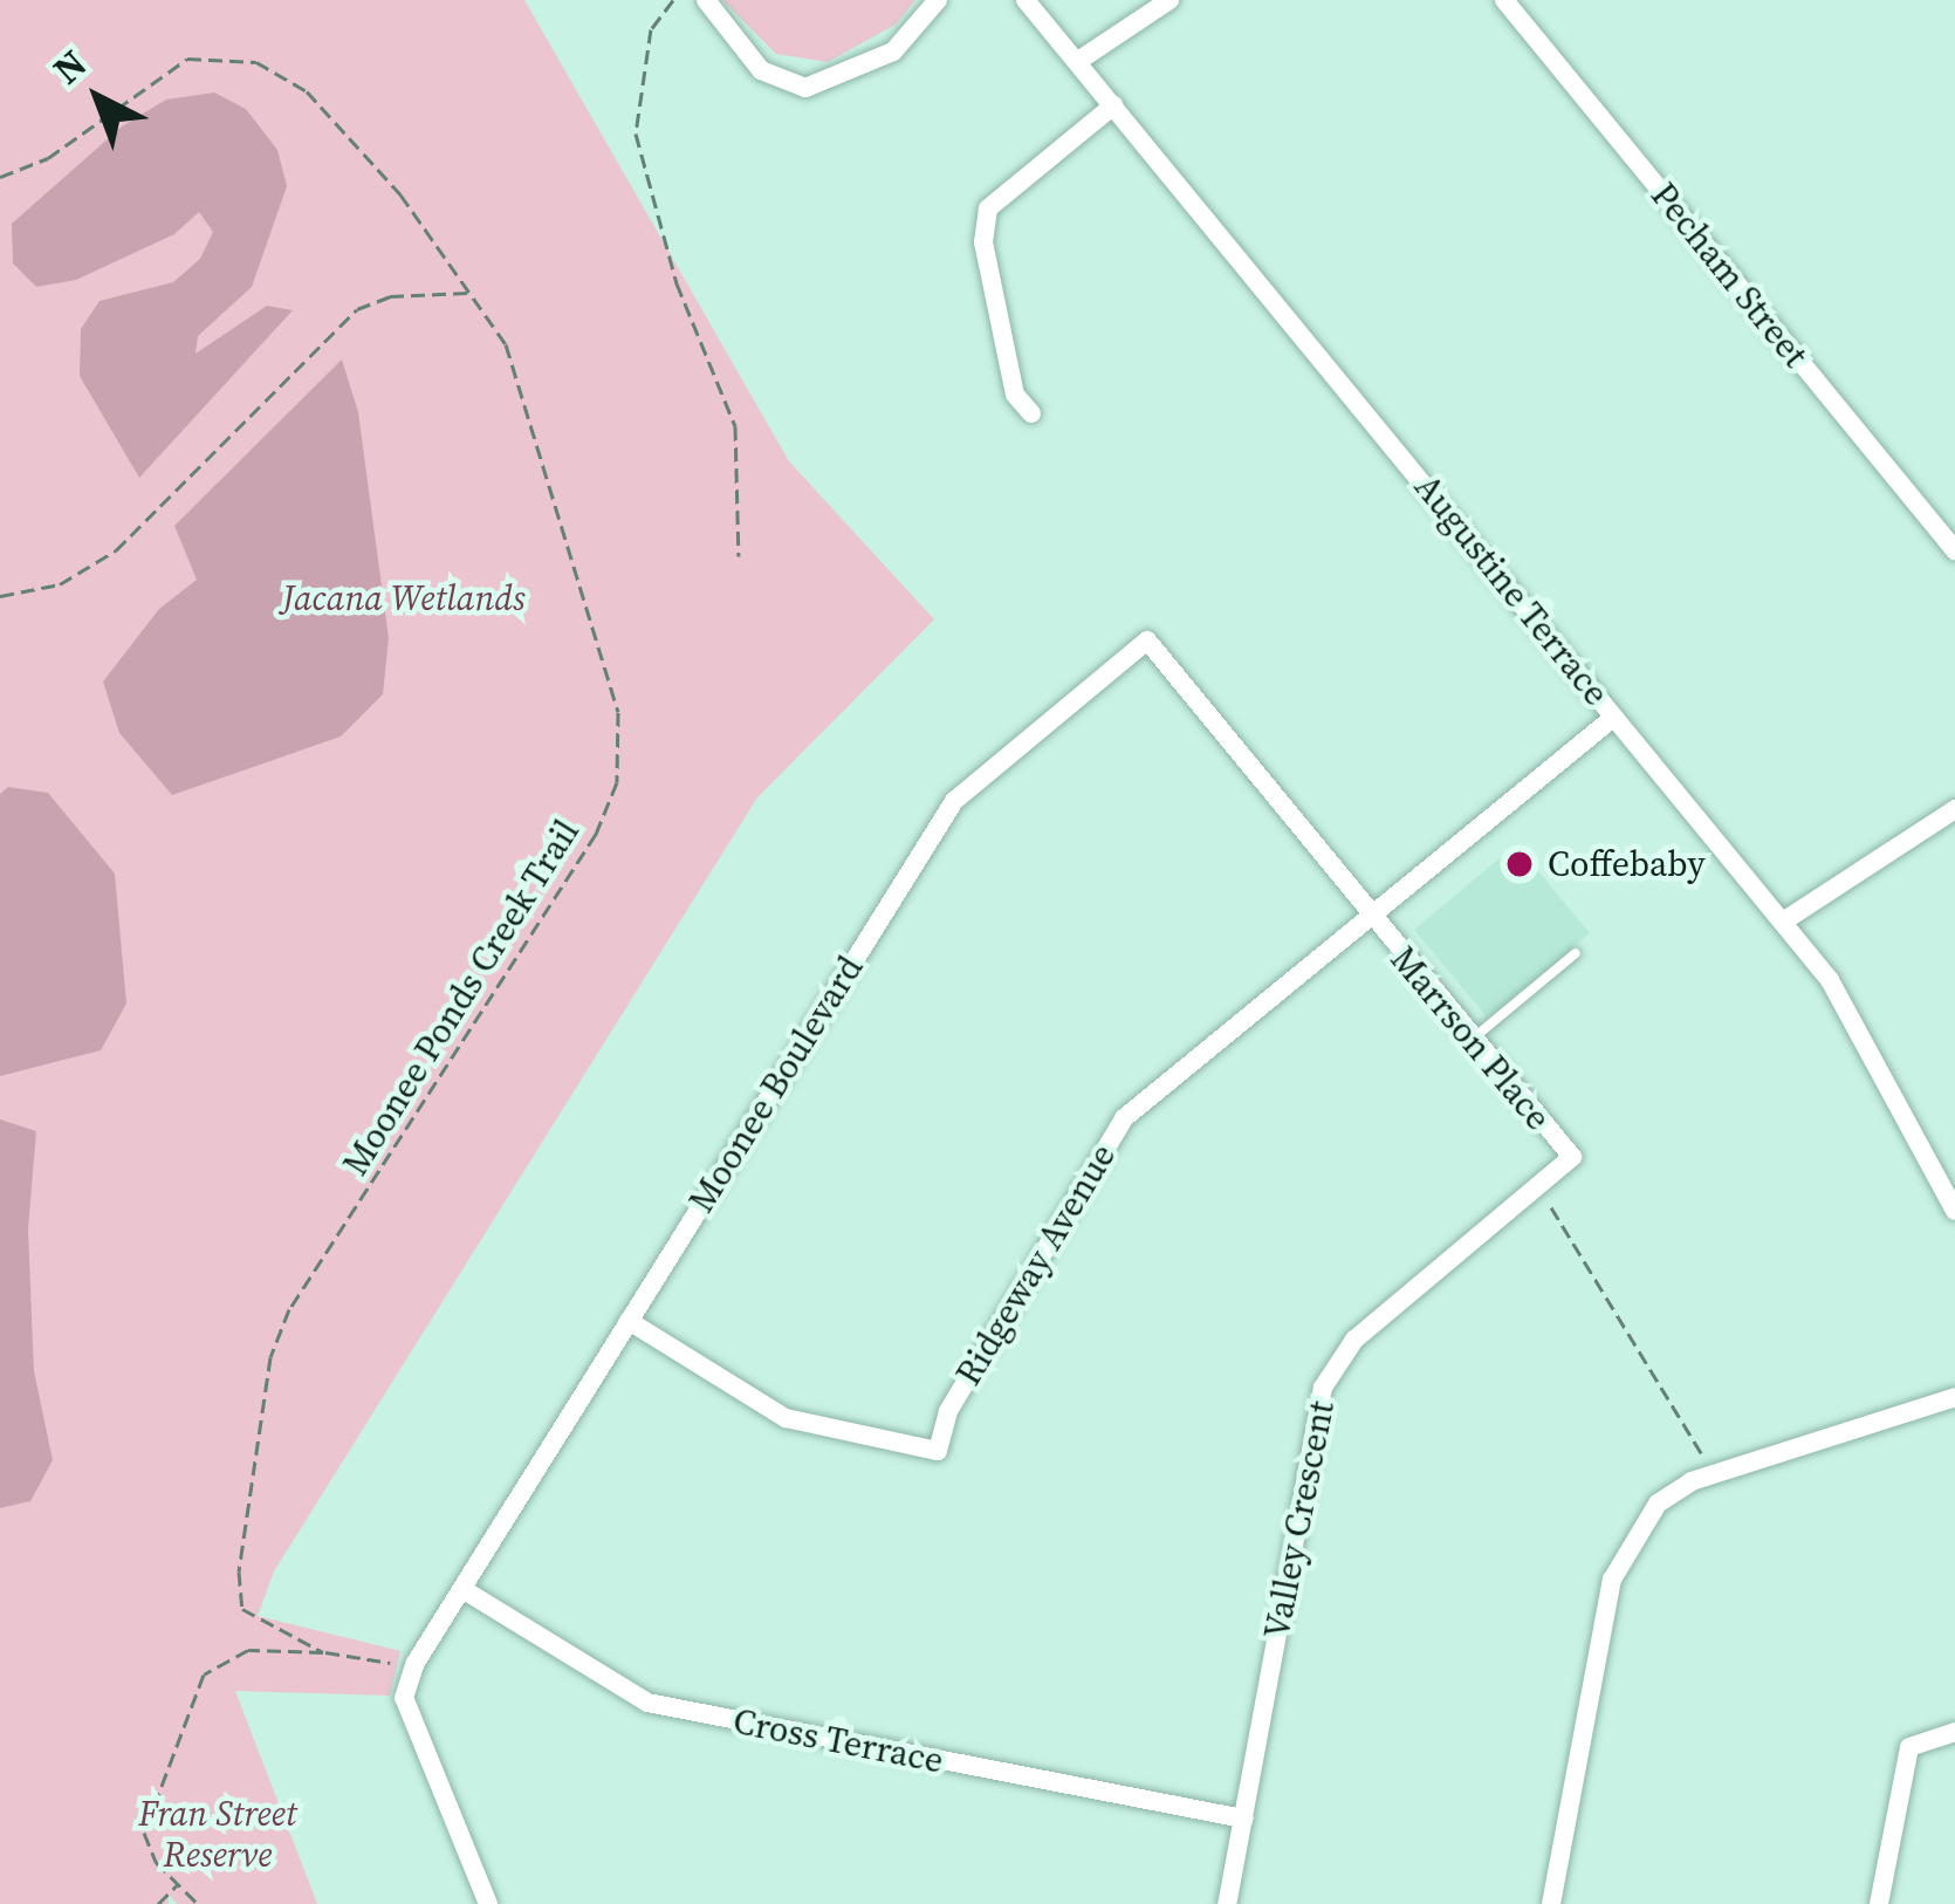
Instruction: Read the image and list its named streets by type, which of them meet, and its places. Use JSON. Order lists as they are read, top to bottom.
{
  "streets": {
    "street": [
      "Pecham Street",
      "Augustine Terrace",
      "Marrson Place",
      "Moonee Boulevard",
      "Ridgeway Avenue",
      "Valley Crescent",
      "Cross Terrace"
    ],
    "path": ["Moonee Ponds Creek Trail"]
  },
  "crossings": [
    ["Augustine Terrace", "Ridgeway Avenue"],
    ["Marrson Place", "Moonee Boulevard"],
    ["Marrson Place", "Ridgeway Avenue"],
    ["Marrson Place", "Valley Crescent"],
    ["Moonee Boulevard", "Ridgeway Avenue"],
    ["Moonee Boulevard", "Cross Terrace"],
    ["Valley Crescent", "Cross Terrace"]
  ],
  "parks": ["Jacana Wetlands", "Fran Street Reserve"],
  "places": ["Coffebaby"],
  "north": "top left"
}
